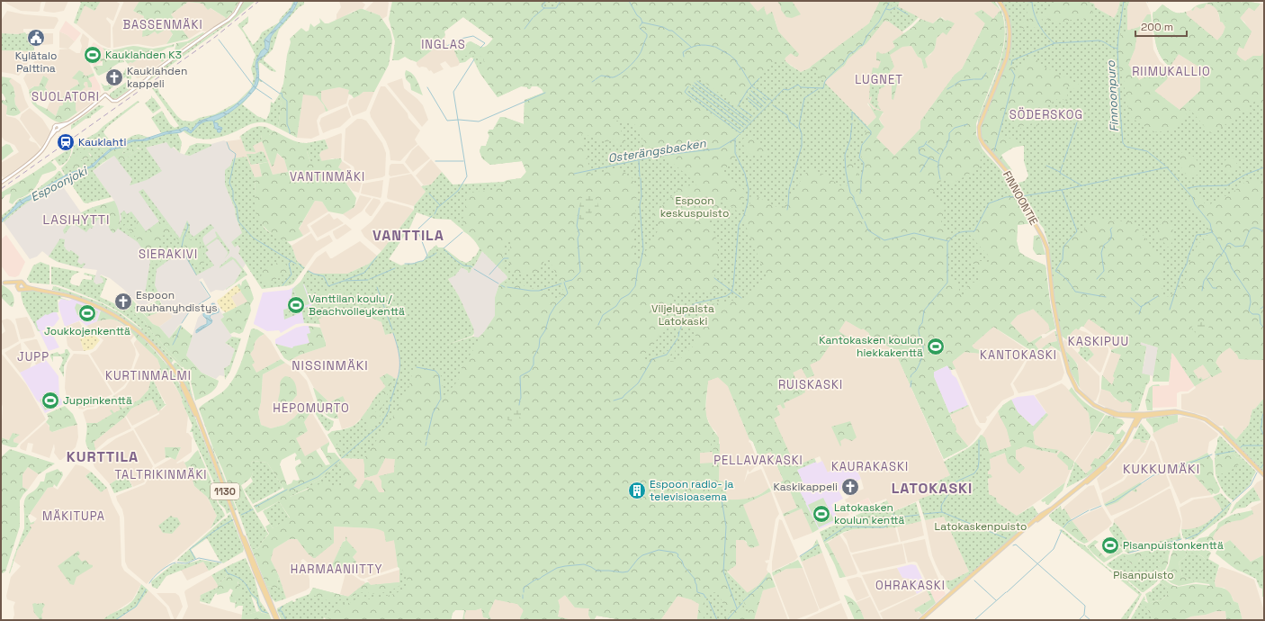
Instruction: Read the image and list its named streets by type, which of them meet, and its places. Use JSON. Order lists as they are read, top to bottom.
{
  "streets": {
    "main road": ["FINNOONTIE", "1130"]
  },
  "districts": [
    "BASSENMÄKI",
    "INGLAS",
    "RIIMUKALLIO",
    "LUGNET",
    "SUOLATORI",
    "SÖDERSKOG",
    "VANTINMÄKI",
    "LASIHYTTI",
    "VANTTILA",
    "SIERAKIVI",
    "KASKIPUU",
    "KANTOKASKI",
    "JUPP",
    "NISSINMÄKI",
    "KURTINMALMI",
    "RUISKASKI",
    "HEPOMURTO",
    "KURTTILA",
    "PELLAVAKASKI",
    "KAURAKASKI",
    "KUKKUMÄKI",
    "TALTRIKINMÄKI",
    "LATOKASKI",
    "MÄKITUPA",
    "HARMAANIITTY",
    "OHRAKASKI"
  ],
  "water": ["Finnoonpuro", "Osterängsbacken", "Espoonjoki"],
  "parks": [
    "Espoon keskuspuisto",
    "Viljelypalsta Latokaski",
    "Latokaskenpuisto",
    "Pisanpuisto"
  ],
  "places": {
    "public building": ["Kylätalo Palttina"],
    "sports": [
      "Kauklahden K3",
      "Vanttilan koulu / Beachvolleykenttä",
      "Joukkojenkenttä",
      "Kantokasken koulun hiekkakenttä",
      "Juppinkenttä",
      "Latokasken koulun kenttä",
      "Pisanpuistonkenttä"
    ],
    "church": ["Kauklahden kappeli", "Espoon rauhanyhdistys", "Kaskikappeli"],
    "station": ["Kauklahti"],
    "building": ["Espoon radio- ja televisioasema"]
  },
  "scale_bar": "200 m"
}
